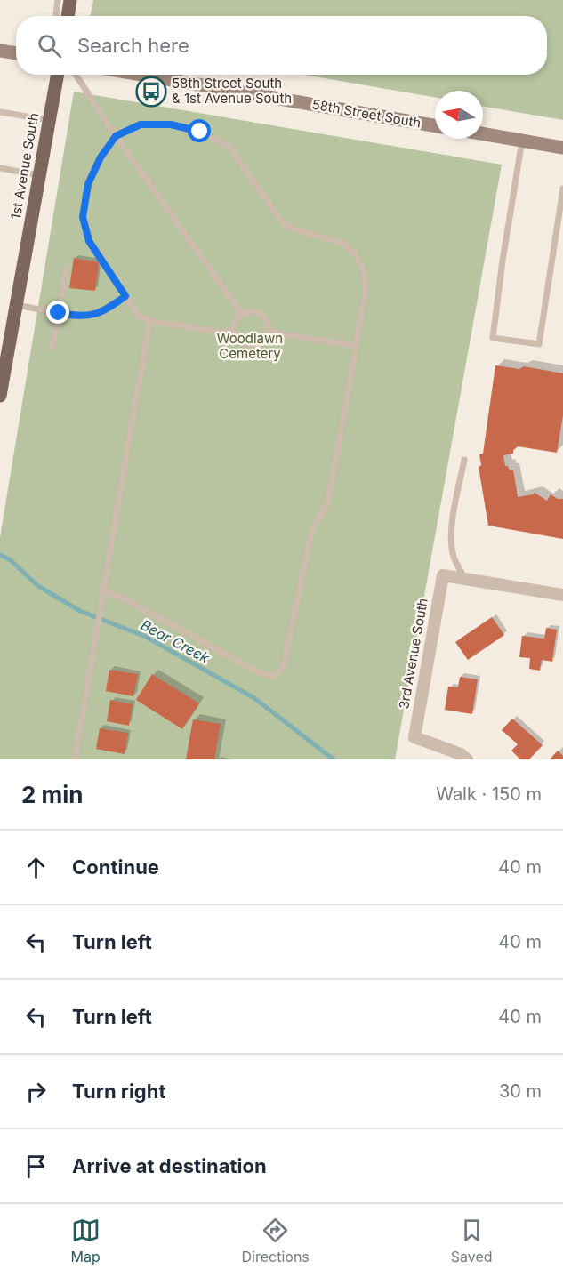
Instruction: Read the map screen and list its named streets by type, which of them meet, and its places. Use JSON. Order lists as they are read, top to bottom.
{
  "streets": {
    "main road": ["1st Avenue South"],
    "street": ["58th Street South", "3rd Avenue South"]
  },
  "water": ["Bear Creek"],
  "parks": ["Woodlawn Cemetery"],
  "places": {
    "bus stop": ["58th Street South & 1st Avenue South"]
  },
  "north": "left",
  "page": {
    "search": "Search here",
    "heading": ["2 min", "Walk · 150 m"],
    "list": [
      ["Continue", "40 m"],
      ["Turn left", "40 m"],
      ["Turn left", "40 m"],
      ["Turn right", "30 m"],
      "Arrive at destination"
    ],
    "nav": ["Map", "Directions", "Saved"]
  }
}
